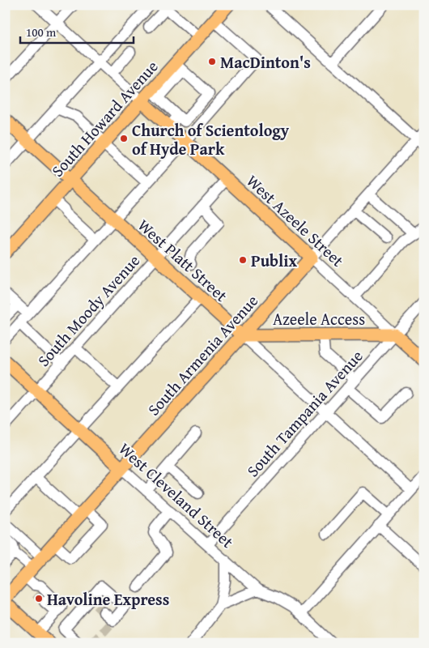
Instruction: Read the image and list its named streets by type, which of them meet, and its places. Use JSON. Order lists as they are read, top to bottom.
{
  "streets": {
    "main road": [
      "South Howard Avenue",
      "West Azeele Street",
      "West Platt Street",
      "Azeele Access",
      "South Armenia Avenue",
      "West Cleveland Street"
    ],
    "street": ["South Moody Avenue", "South Tampania Avenue"]
  },
  "crossings": [
    ["South Howard Avenue", "West Azeele Street"],
    ["South Howard Avenue", "West Platt Street"],
    ["West Azeele Street", "South Moody Avenue"],
    ["West Azeele Street", "Azeele Access"],
    ["West Azeele Street", "South Armenia Avenue"],
    ["West Azeele Street", "South Tampania Avenue"],
    ["West Platt Street", "South Moody Avenue"],
    ["West Platt Street", "Azeele Access"],
    ["West Platt Street", "South Armenia Avenue"],
    ["West Platt Street", "South Tampania Avenue"],
    ["South Moody Avenue", "West Cleveland Street"],
    ["Azeele Access", "South Armenia Avenue"],
    ["Azeele Access", "South Tampania Avenue"],
    ["South Armenia Avenue", "West Cleveland Street"],
    ["South Tampania Avenue", "West Cleveland Street"]
  ],
  "places": [
    "MacDinton's",
    "Church of Scientology of Hyde Park",
    "Publix",
    "Havoline Express"
  ],
  "scale_bar": "100 m"
}
